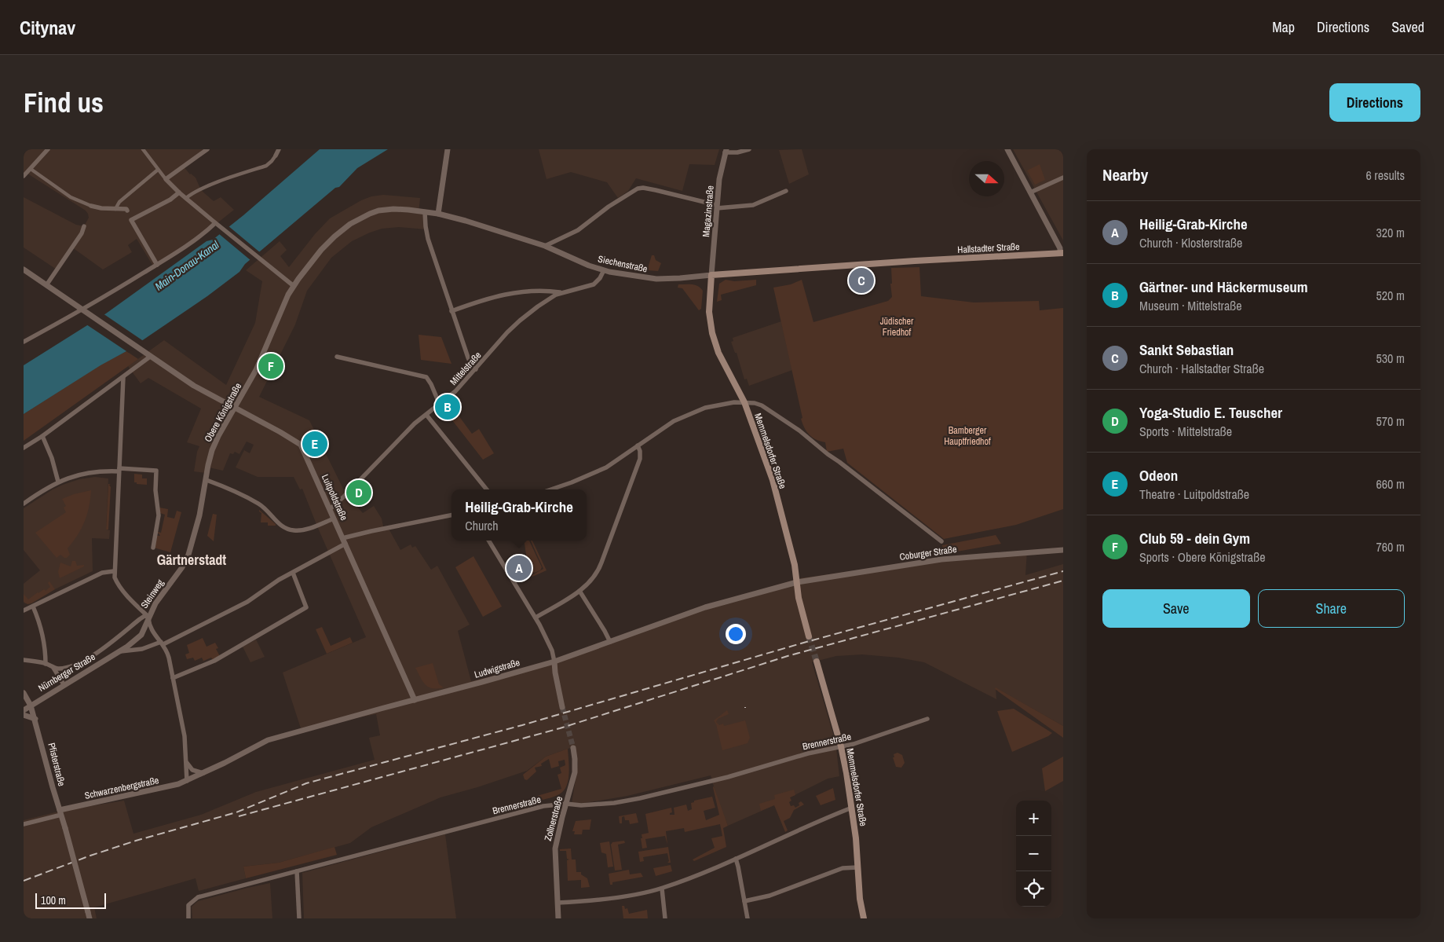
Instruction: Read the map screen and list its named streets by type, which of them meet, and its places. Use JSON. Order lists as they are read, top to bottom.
{
  "streets": {
    "main road": ["Hallstadter Straße", "Siechenstraße", "Memmelsdorfer Straße"],
    "street": [
      "Magazinstraße",
      "Mittelstraße",
      "Obere Königstraße",
      "Luitpoldstraße",
      "Coburger Straße",
      "Steinweg",
      "Ludwigstraße",
      "Nürnberger Straße",
      "Brennerstraße",
      "Pfisterstraße",
      "Schwarzenbergstraße",
      "Zollnerstraße"
    ]
  },
  "crossings": [
    ["Magazinstraße", "Siechenstraße"],
    ["Magazinstraße", "Memmelsdorfer Straße"],
    ["Hallstadter Straße", "Siechenstraße"],
    ["Siechenstraße", "Mittelstraße"],
    ["Siechenstraße", "Obere Königstraße"],
    ["Siechenstraße", "Memmelsdorfer Straße"],
    ["Mittelstraße", "Luitpoldstraße"],
    ["Obere Königstraße", "Luitpoldstraße"],
    ["Obere Königstraße", "Steinweg"],
    ["Memmelsdorfer Straße", "Coburger Straße"],
    ["Memmelsdorfer Straße", "Ludwigstraße"],
    ["Memmelsdorfer Straße", "Brennerstraße"],
    ["Luitpoldstraße", "Ludwigstraße"],
    ["Luitpoldstraße", "Nürnberger Straße"],
    ["Coburger Straße", "Ludwigstraße"],
    ["Steinweg", "Ludwigstraße"],
    ["Steinweg", "Nürnberger Straße"],
    ["Steinweg", "Schwarzenbergstraße"],
    ["Ludwigstraße", "Schwarzenbergstraße"],
    ["Nürnberger Straße", "Pfisterstraße"],
    ["Brennerstraße", "Zollnerstraße"],
    ["Pfisterstraße", "Schwarzenbergstraße"]
  ],
  "districts": ["Gärtnerstadt"],
  "water": ["Main-Donau-Kanal"],
  "parks": ["Jüdischer Friedhof", "Bamberger Hauptfriedhof"],
  "scale_bar": "100 m",
  "north": "right",
  "page": {
    "header": "Citynav",
    "nav": ["Map", "Directions", "Saved"],
    "buttons": [
      "Directions",
      ["Save", "Share"]
    ],
    "title": "Find us",
    "heading": ["Nearby", "6 results"],
    "list": [
      {
        "mark": "A",
        "name": "Heilig-Grab-Kirche",
        "note": "Church · Klosterstraße",
        "value": "320 m"
      },
      {
        "mark": "B",
        "name": "Gärtner- und Häckermuseum",
        "note": "Museum · Mittelstraße",
        "value": "520 m"
      },
      {
        "mark": "C",
        "name": "Sankt Sebastian",
        "note": "Church · Hallstadter Straße",
        "value": "530 m"
      },
      {
        "mark": "D",
        "name": "Yoga-Studio E. Teuscher",
        "note": "Sports · Mittelstraße",
        "value": "570 m"
      },
      {
        "mark": "E",
        "name": "Odeon",
        "note": "Theatre · Luitpoldstraße",
        "value": "660 m"
      },
      {
        "mark": "F",
        "name": "Club 59 - dein Gym",
        "note": "Sports · Obere Königstraße",
        "value": "760 m"
      }
    ],
    "pins": [
      "C",
      "F",
      "B",
      "E",
      "D",
      "A"
    ],
    "popup": ["Heilig-Grab-Kirche", "Church"],
    "map_buttons": ["+", "−"],
    "scale": "100 m"
  }
}
